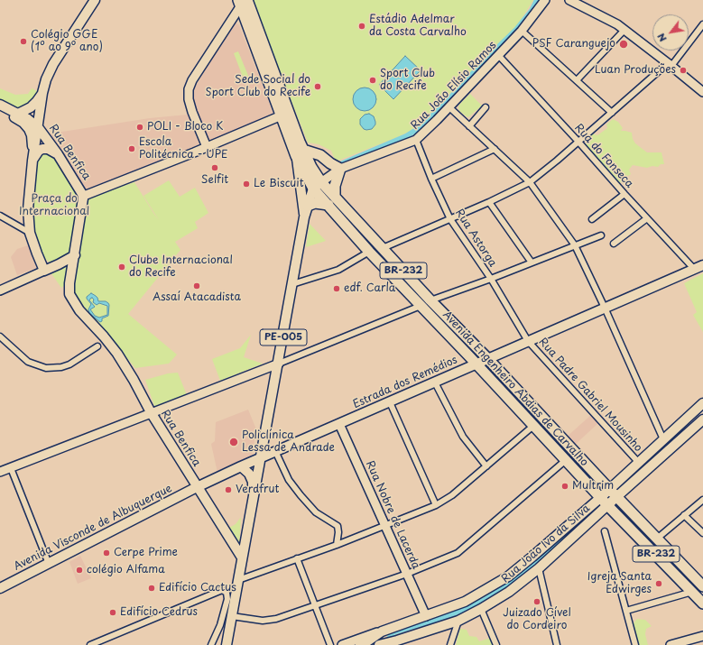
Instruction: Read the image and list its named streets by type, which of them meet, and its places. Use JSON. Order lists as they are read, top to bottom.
{
  "streets": {
    "highway": ["BR-232", "Avenida Engenheiro Abdias de Carvalho"],
    "main road": [
      "Rua Benfica",
      "PE-005",
      "Estrada dos Remédios",
      "Avenida Visconde de Albuquerque",
      "Rua João Ivo da Silva"
    ],
    "street": [
      "Rua João Elísio Ramos",
      "Rua do Fonseca",
      "Rua Astorga",
      "Rua Padre Gabriel Mousinho",
      "Rua Nobre de Lacerda"
    ]
  },
  "crossings": [
    ["Rua João Elísio Ramos", "Rua do Fonseca"],
    ["Rua João Elísio Ramos", "Rua Astorga"],
    ["Rua João Elísio Ramos", "BR-232"],
    ["Rua João Elísio Ramos", "PE-005"],
    ["Rua João Elísio Ramos", "Avenida Engenheiro Abdias de Carvalho"],
    ["Rua Benfica", "PE-005"],
    ["Rua Benfica", "Estrada dos Remédios"],
    ["Rua Benfica", "Avenida Visconde de Albuquerque"],
    ["Rua do Fonseca", "Estrada dos Remédios"],
    ["Rua Astorga", "Estrada dos Remédios"],
    ["Rua Astorga", "Rua Padre Gabriel Mousinho"],
    ["BR-232", "PE-005"],
    ["BR-232", "Avenida Engenheiro Abdias de Carvalho"],
    ["PE-005", "Estrada dos Remédios"],
    ["PE-005", "Avenida Engenheiro Abdias de Carvalho"],
    ["Estrada dos Remédios", "Avenida Engenheiro Abdias de Carvalho"],
    ["Estrada dos Remédios", "Rua Padre Gabriel Mousinho"],
    ["Estrada dos Remédios", "Rua Nobre de Lacerda"],
    ["Estrada dos Remédios", "Avenida Visconde de Albuquerque"],
    ["Avenida Engenheiro Abdias de Carvalho", "Rua João Ivo da Silva"],
    ["Rua Padre Gabriel Mousinho", "Rua João Ivo da Silva"],
    ["Rua Nobre de Lacerda", "Rua João Ivo da Silva"]
  ],
  "parks": ["Praça do Internacional"],
  "places": [
    "Estádio Adelmar da Costa Carvalho",
    "Colégio GGE (1º ao 9º ano)",
    "PSF Caranguejo",
    "Luan Produções",
    "Sport Club do Recife",
    "Sede Social do Sport Club do Recife",
    "POLI - Bloco K",
    "Escola Politécnica - UPE",
    "Selfit",
    "Le Biscuit",
    "Clube Internacional do Recife",
    "Assaí Atacadista",
    "edf. Carla",
    "Policlínica Lessa de Andrade",
    "Multrim",
    "Verdfrut",
    "Cerpe Prime",
    "colégio Alfama",
    "Igreja Santa Edwirges",
    "Edifício Cactus",
    "Juizado Cível do Cordeiro",
    "Edifício Cedrus"
  ],
  "north": "bottom left"
}
